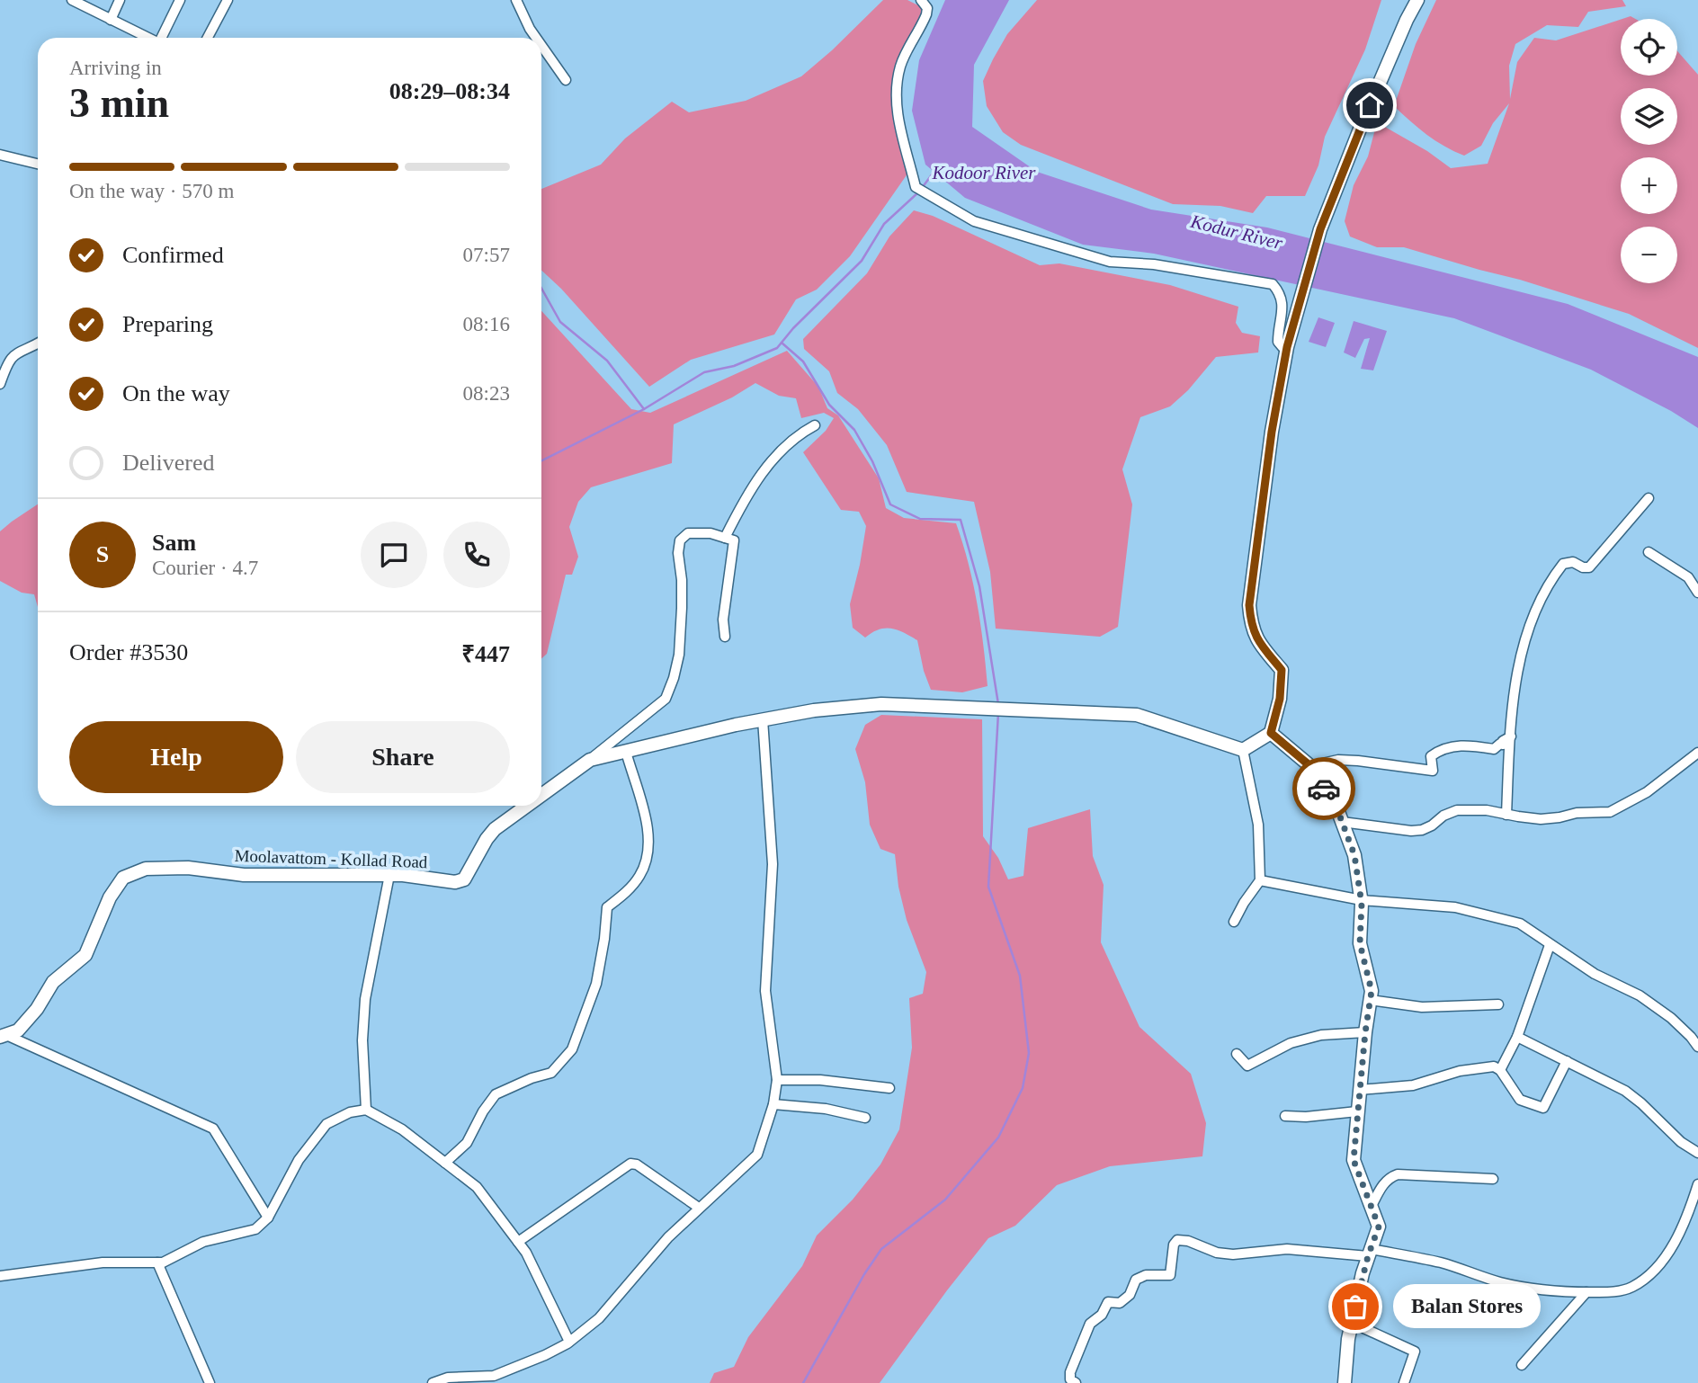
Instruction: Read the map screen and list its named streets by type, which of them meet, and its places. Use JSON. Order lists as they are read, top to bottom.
{
  "streets": {
    "main road": ["Moolavattom - Kollad Road"]
  },
  "water": ["Kodoor River", "Kodur River"],
  "places": ["Balan Stores"],
  "page": {
    "map_buttons": ["+", "−"],
    "heading": ["3 min", "Arriving in", "08:29–08:34"],
    "panel": [
      "Sam",
      "Courier · 4.7",
      "Order #3530",
      "₹447"
    ],
    "bar": "On the way · 570 m",
    "list": [
      ["Confirmed", "07:57"],
      ["Preparing", "08:16"],
      ["On the way", "08:23"],
      "Delivered"
    ],
    "round": "S",
    "buttons": ["Help", "Share"],
    "bubble": "Balan Stores"
  }
}
